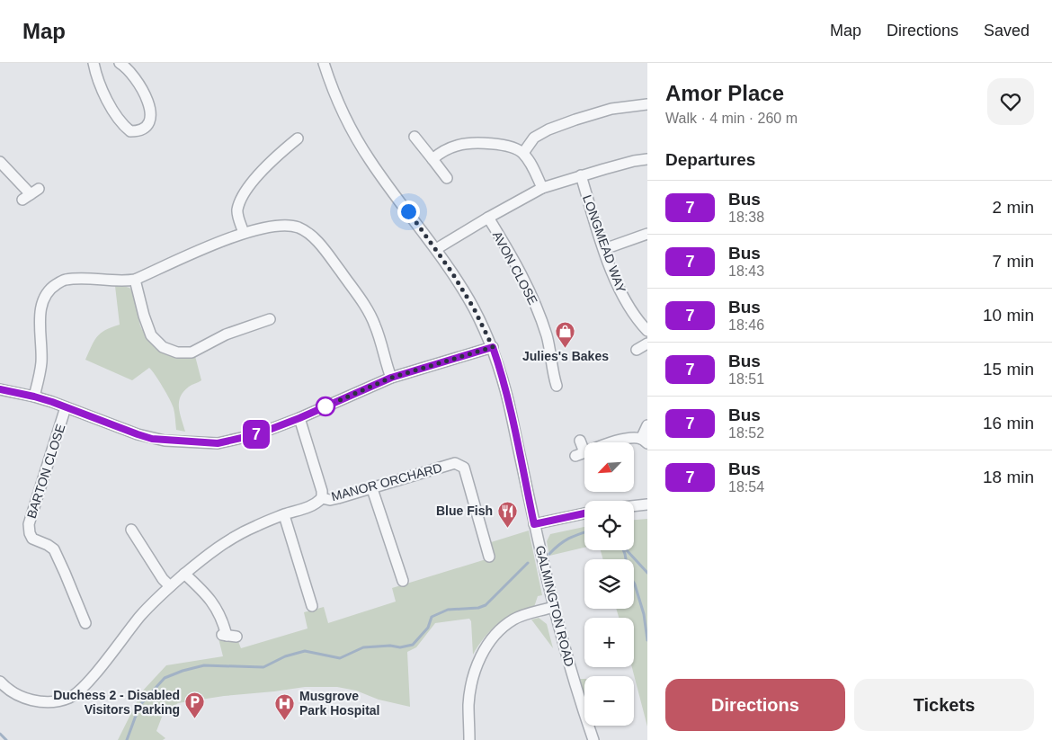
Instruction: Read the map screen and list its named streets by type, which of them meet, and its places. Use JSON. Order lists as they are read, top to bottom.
{
  "streets": {
    "street": [
      "LONGMEAD WAY",
      "AVON CLOSE",
      "BARTON CLOSE",
      "MANOR ORCHARD",
      "GALMINGTON ROAD"
    ]
  },
  "places": {
    "shop": ["Julies's Bakes"],
    "restaurant": ["Blue Fish"],
    "parking": ["Duchess 2 - Disabled Visitors Parking"],
    "hospital": ["Musgrove Park Hospital"]
  },
  "lines": ["bus line 7"],
  "north": "bottom left",
  "page": {
    "header": "Map",
    "nav": ["Map", "Directions", "Saved"],
    "on_map": "7",
    "heading": [
      ["Amor Place", "Walk · 4 min · 260 m"],
      "Departures"
    ],
    "list": [
      {
        "mark": "7",
        "name": "Bus",
        "note": "18:38",
        "value": "2 min"
      },
      {
        "mark": "7",
        "name": "Bus",
        "note": "18:43",
        "value": "7 min"
      },
      {
        "mark": "7",
        "name": "Bus",
        "note": "18:46",
        "value": "10 min"
      },
      {
        "mark": "7",
        "name": "Bus",
        "note": "18:51",
        "value": "15 min"
      },
      {
        "mark": "7",
        "name": "Bus",
        "note": "18:52",
        "value": "16 min"
      },
      {
        "mark": "7",
        "name": "Bus",
        "note": "18:54",
        "value": "18 min"
      }
    ],
    "map_buttons": ["+", "−"],
    "buttons": ["Directions", "Tickets"]
  }
}
